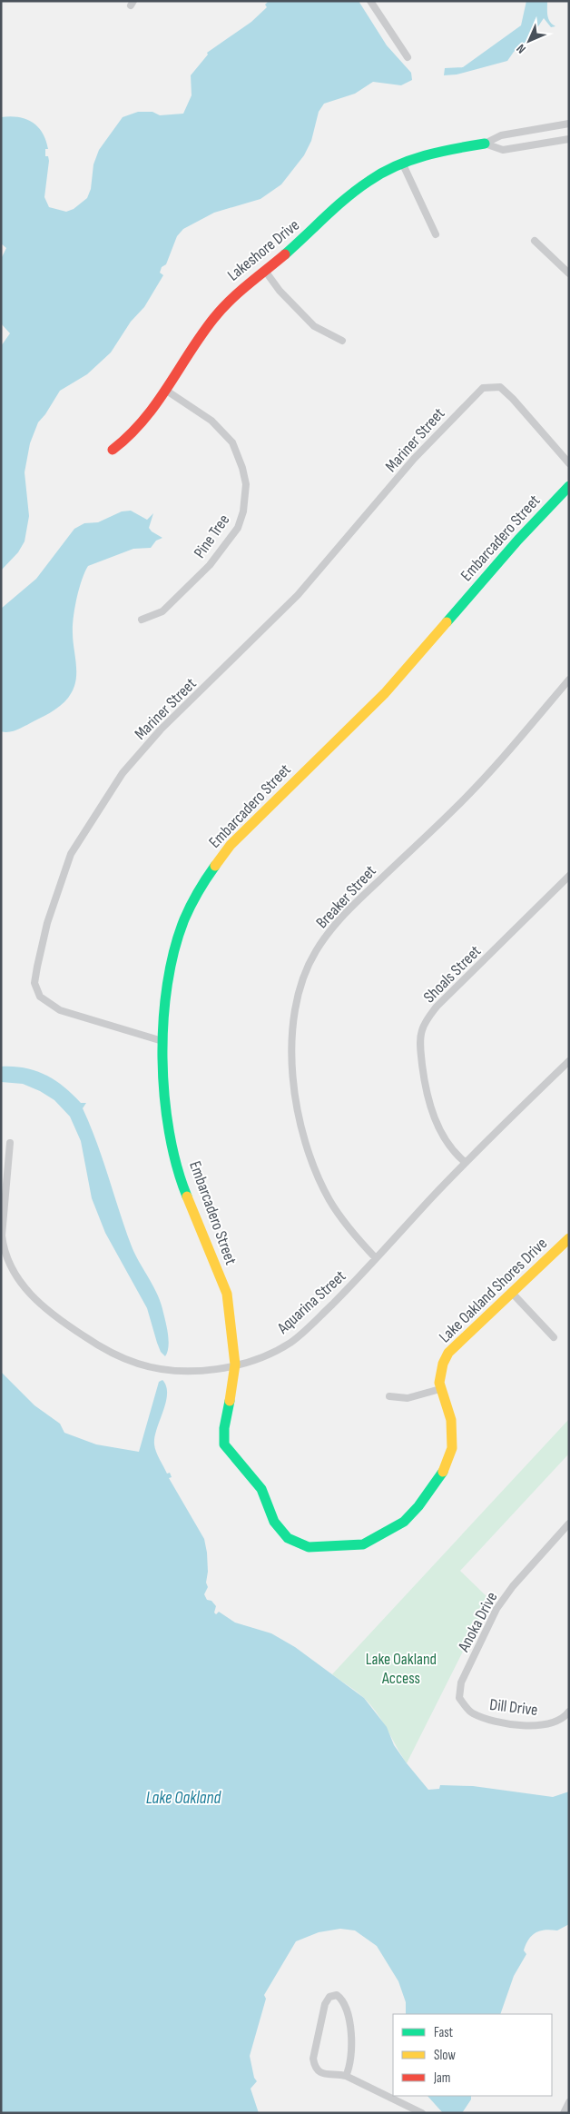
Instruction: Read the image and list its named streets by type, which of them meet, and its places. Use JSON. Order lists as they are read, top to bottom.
{
  "streets": {
    "street": [
      "Lakeshore Drive",
      "Mariner Street",
      "Pine Tree",
      "Embarcadero Street",
      "Breaker Street",
      "Shoals Street",
      "Lake Oakland Shores Drive",
      "Aquarina Street",
      "Anoka Drive",
      "Dill Drive"
    ]
  },
  "crossings": [
    ["Lakeshore Drive", "Pine Tree"],
    ["Mariner Street", "Embarcadero Street"],
    ["Embarcadero Street", "Lake Oakland Shores Drive"],
    ["Embarcadero Street", "Aquarina Street"],
    ["Breaker Street", "Aquarina Street"],
    ["Shoals Street", "Aquarina Street"],
    ["Lake Oakland Shores Drive", "Aquarina Street"],
    ["Anoka Drive", "Dill Drive"]
  ],
  "water": ["Lake Oakland"],
  "parks": ["Lake Oakland Access"],
  "legend": ["Fast", "Slow", "Jam"],
  "north": "bottom left"
}
